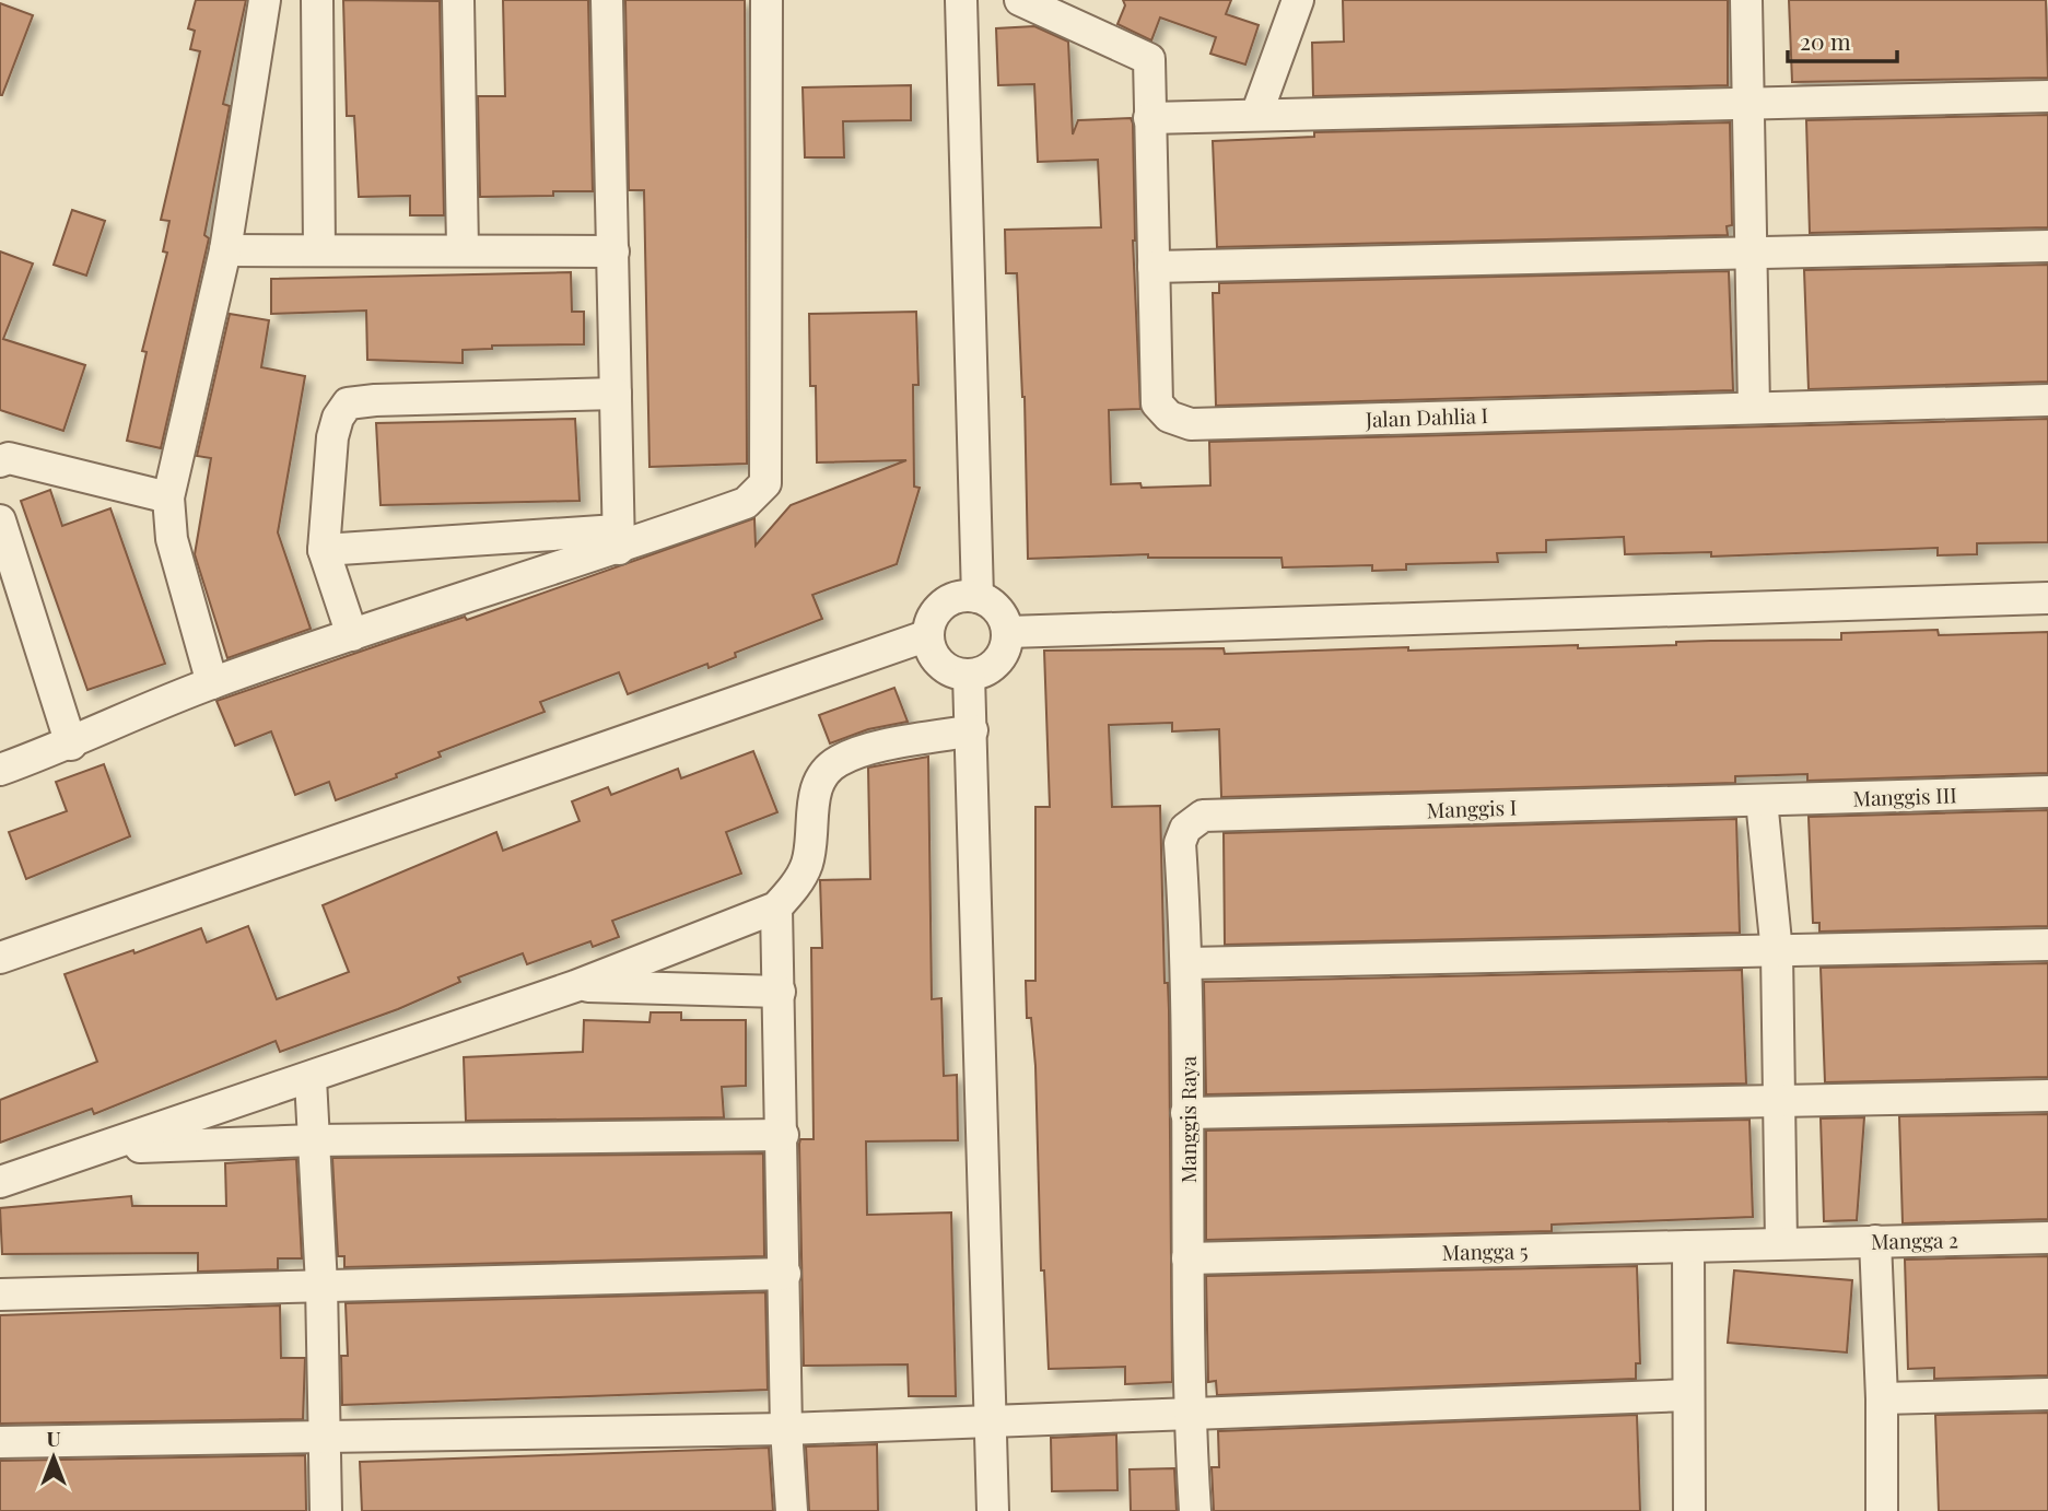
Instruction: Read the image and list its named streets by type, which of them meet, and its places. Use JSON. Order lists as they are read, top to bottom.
{
  "streets": {
    "street": [
      "Jalan Dahlia I",
      "Manggis III",
      "Manggis I",
      "Manggis Raya",
      "Mangga 2",
      "Mangga 5"
    ]
  },
  "crossings": [
    ["Manggis III", "Manggis I"],
    ["Manggis I", "Manggis Raya"],
    ["Manggis Raya", "Mangga 5"],
    ["Mangga 2", "Mangga 5"]
  ],
  "scale_bar": "20 m",
  "north": "top"
}
